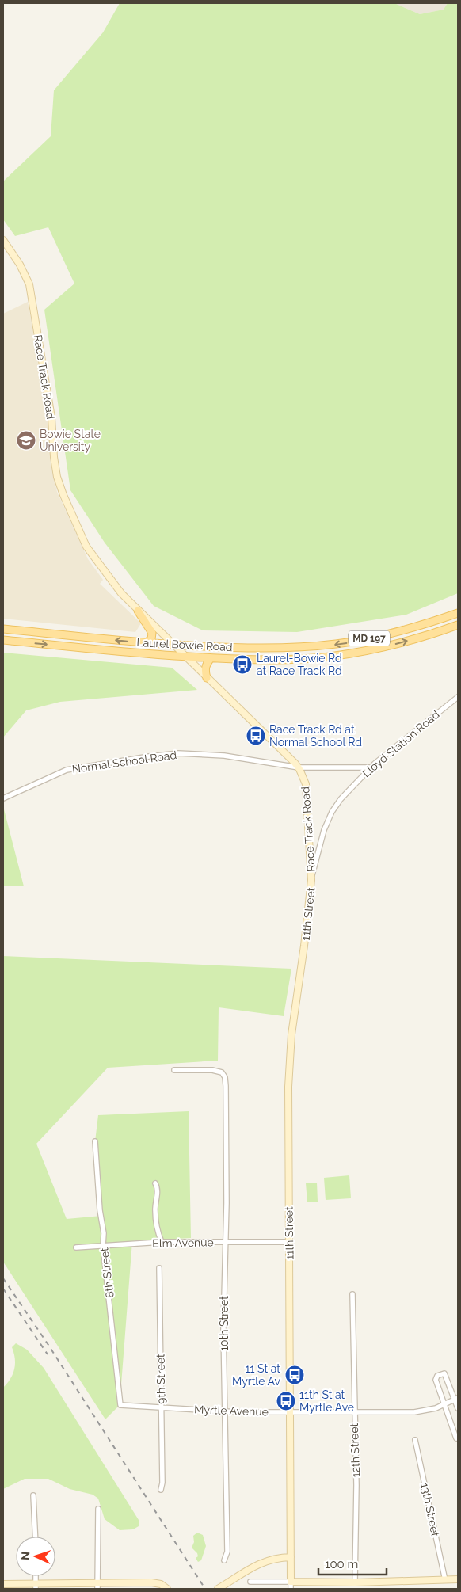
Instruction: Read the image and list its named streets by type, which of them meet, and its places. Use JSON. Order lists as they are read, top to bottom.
{
  "streets": {
    "main road": [
      "Race Track Road",
      "MD 197",
      "Laurel Bowie Road",
      "11th Street"
    ],
    "street": [
      "Lloyd Station Road",
      "Normal School Road",
      "Elm Avenue",
      "8th Street",
      "10th Street",
      "9th Street",
      "Myrtle Avenue",
      "12th Street",
      "13th Street"
    ]
  },
  "crossings": [
    ["Race Track Road", "Laurel Bowie Road"],
    ["Race Track Road", "Lloyd Station Road"],
    ["Race Track Road", "Normal School Road"],
    ["Race Track Road", "11th Street"],
    ["Lloyd Station Road", "Normal School Road"],
    ["Lloyd Station Road", "11th Street"],
    ["11th Street", "Elm Avenue"],
    ["11th Street", "Myrtle Avenue"],
    ["Elm Avenue", "8th Street"],
    ["Elm Avenue", "10th Street"],
    ["8th Street", "Myrtle Avenue"],
    ["10th Street", "Myrtle Avenue"],
    ["9th Street", "Myrtle Avenue"],
    ["Myrtle Avenue", "12th Street"]
  ],
  "places": {
    "school or university": ["Bowie State University"],
    "bus stop": [
      "Laurel-Bowie Rd at Race Track Rd",
      "Race Track Rd at Normal School Rd",
      "11 St at Myrtle Av",
      "11th St at Myrtle Ave"
    ]
  },
  "scale_bar": "100 m",
  "north": "left"
}
